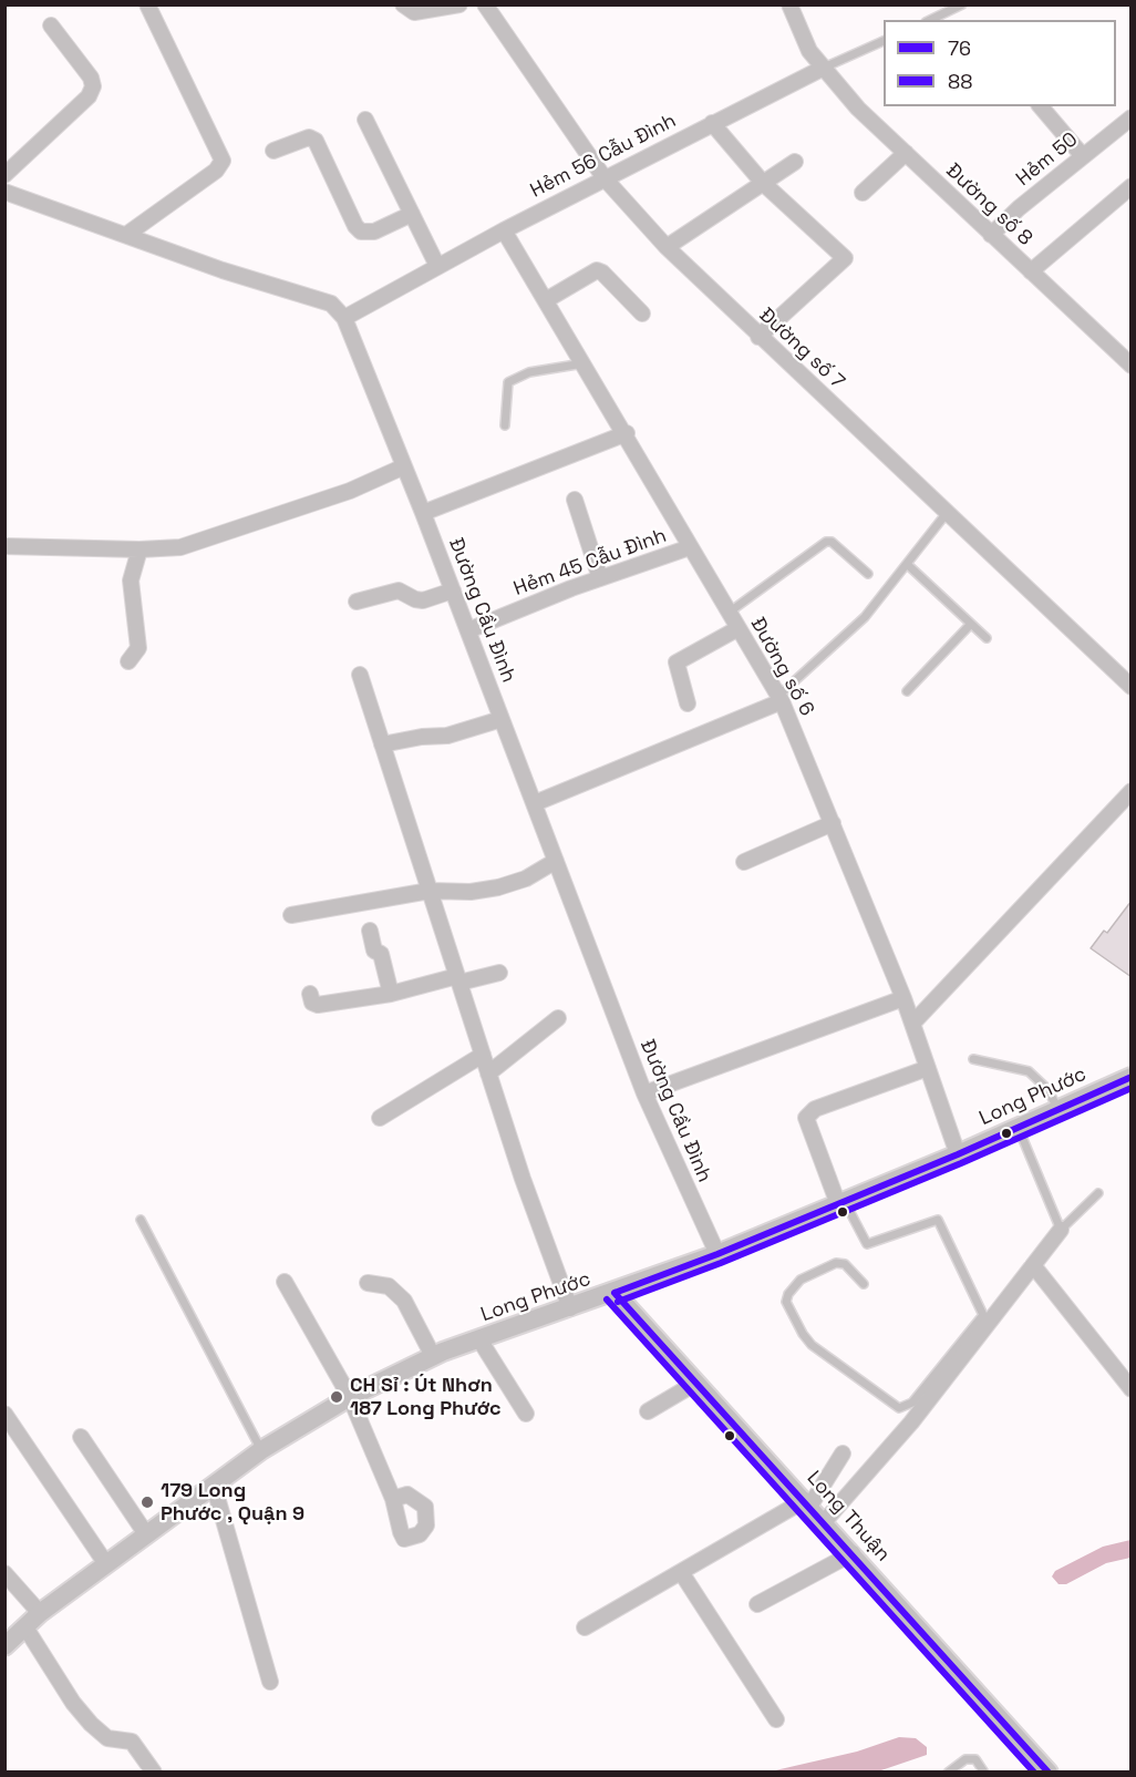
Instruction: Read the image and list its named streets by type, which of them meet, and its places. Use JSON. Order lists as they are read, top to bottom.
{
  "streets": {
    "street": [
      "Hẻm 56 Cẫu Đình",
      "Hẻm 50",
      "Đường số 8",
      "Đường số 7",
      "Hẻm 45 Cẫu Đình",
      "Đường Cầu Đình",
      "Đường số 6",
      "Long Phước",
      "Long Thuận"
    ]
  },
  "crossings": [
    ["Hẻm 56 Cẫu Đình", "Đường số 8"],
    ["Hẻm 56 Cẫu Đình", "Đường số 7"],
    ["Hẻm 56 Cẫu Đình", "Đường Cầu Đình"],
    ["Hẻm 56 Cẫu Đình", "Đường số 6"],
    ["Hẻm 50", "Đường số 8"],
    ["Hẻm 45 Cẫu Đình", "Đường Cầu Đình"],
    ["Hẻm 45 Cẫu Đình", "Đường số 6"],
    ["Đường Cầu Đình", "Long Phước"],
    ["Đường số 6", "Long Phước"],
    ["Long Phước", "Long Thuận"]
  ],
  "places": ["CH Sỉ : Út Nhơn 187 Long Phước", "179 Long Phước , Quận 9"],
  "lines": ["transit line 76", "transit line 88"],
  "legend": ["76", "88"]
}
